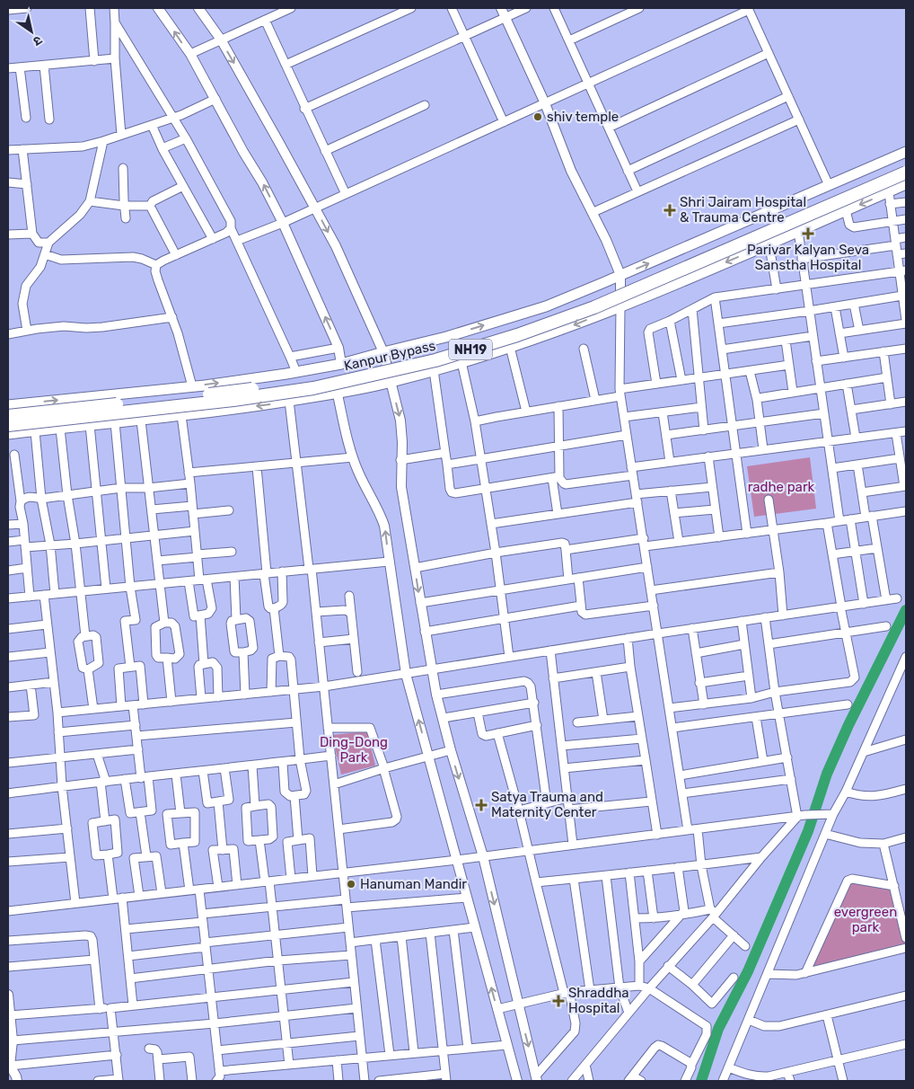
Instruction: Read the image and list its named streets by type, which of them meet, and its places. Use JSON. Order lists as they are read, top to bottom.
{
  "streets": {
    "highway": ["NH19", "Kanpur Bypass"]
  },
  "parks": ["radhe park", "Ding-Dong Park", "evergreen park"],
  "places": {
    "other": ["shiv temple", "Hanuman Mandir"],
    "health": [
      "Shri Jairam Hospital & Trauma Centre",
      "Parivar Kalyan Seva Sanstha Hospital",
      "Satya Trauma and Maternity Center",
      "Shraddha Hospital"
    ]
  },
  "north": "bottom right"
}
